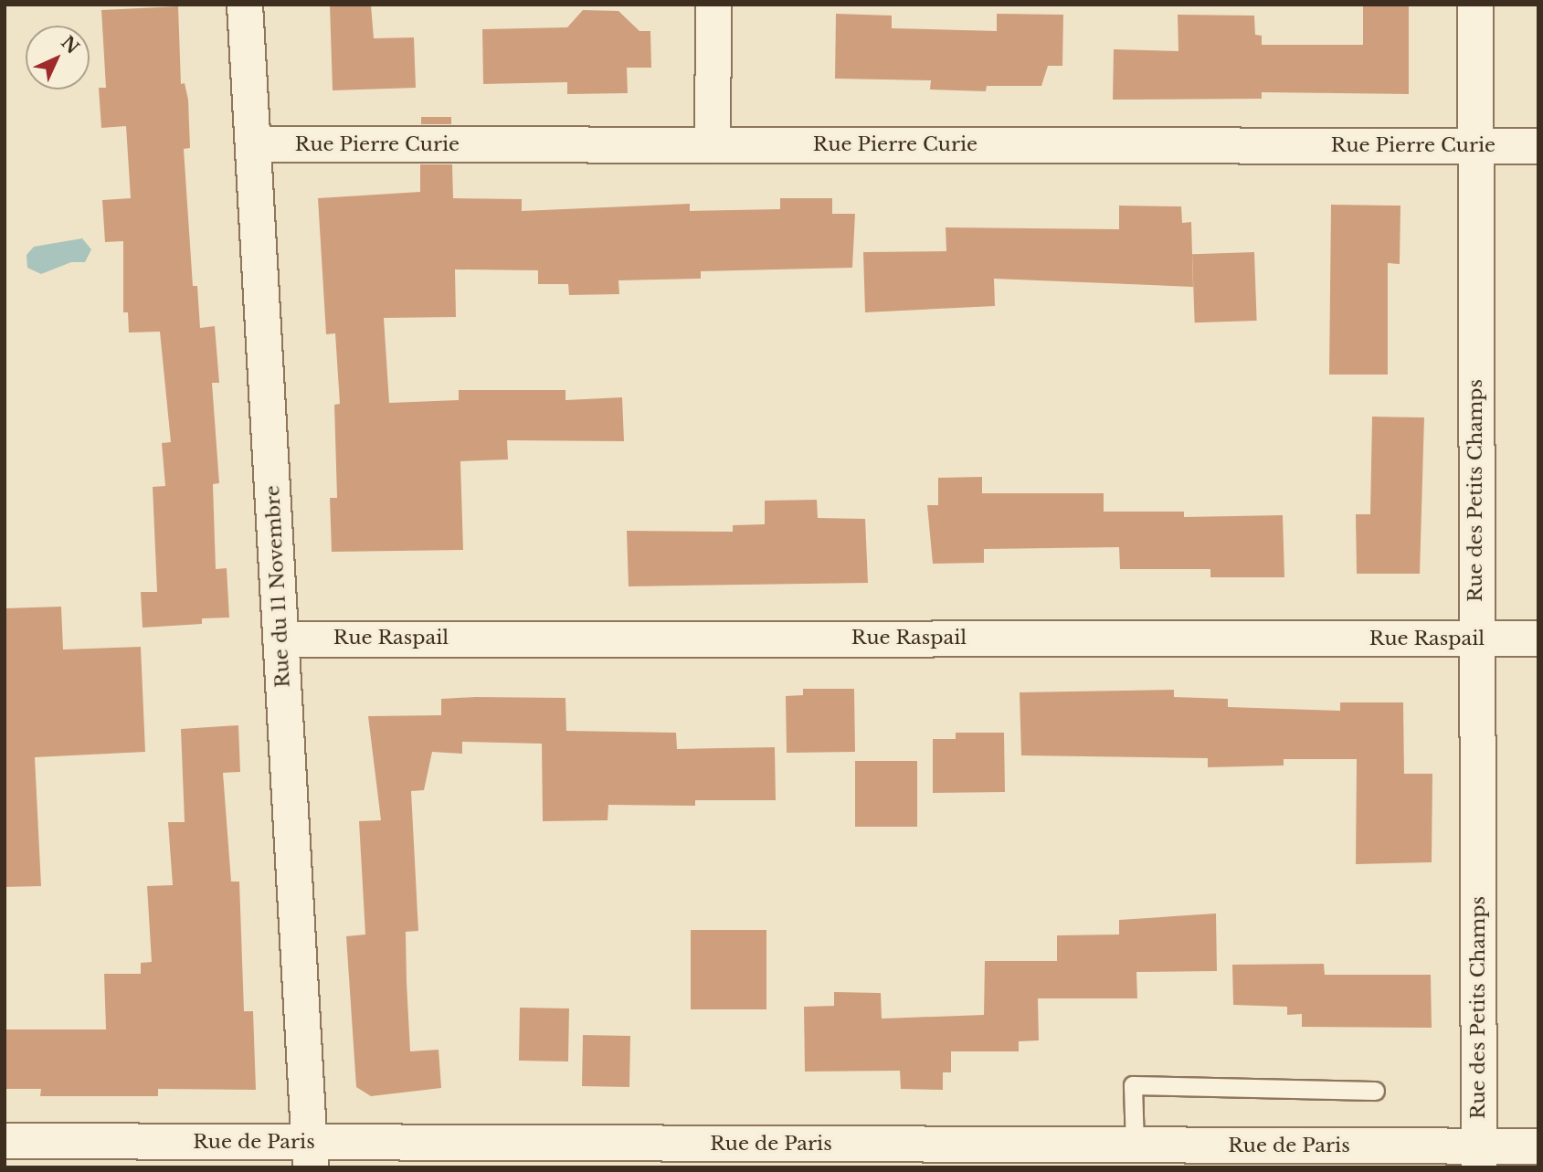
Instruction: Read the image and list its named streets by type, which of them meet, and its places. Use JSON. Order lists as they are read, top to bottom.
{
  "streets": {
    "street": [
      "Rue Pierre Curie",
      "Rue des Petits Champs",
      "Rue du 11 Novembre",
      "Rue Raspail",
      "Rue de Paris"
    ]
  },
  "crossings": [
    ["Rue Pierre Curie", "Rue des Petits Champs"],
    ["Rue Pierre Curie", "Rue du 11 Novembre"],
    ["Rue des Petits Champs", "Rue Raspail"],
    ["Rue des Petits Champs", "Rue de Paris"],
    ["Rue du 11 Novembre", "Rue Raspail"],
    ["Rue du 11 Novembre", "Rue de Paris"]
  ],
  "north": "top right"
}
